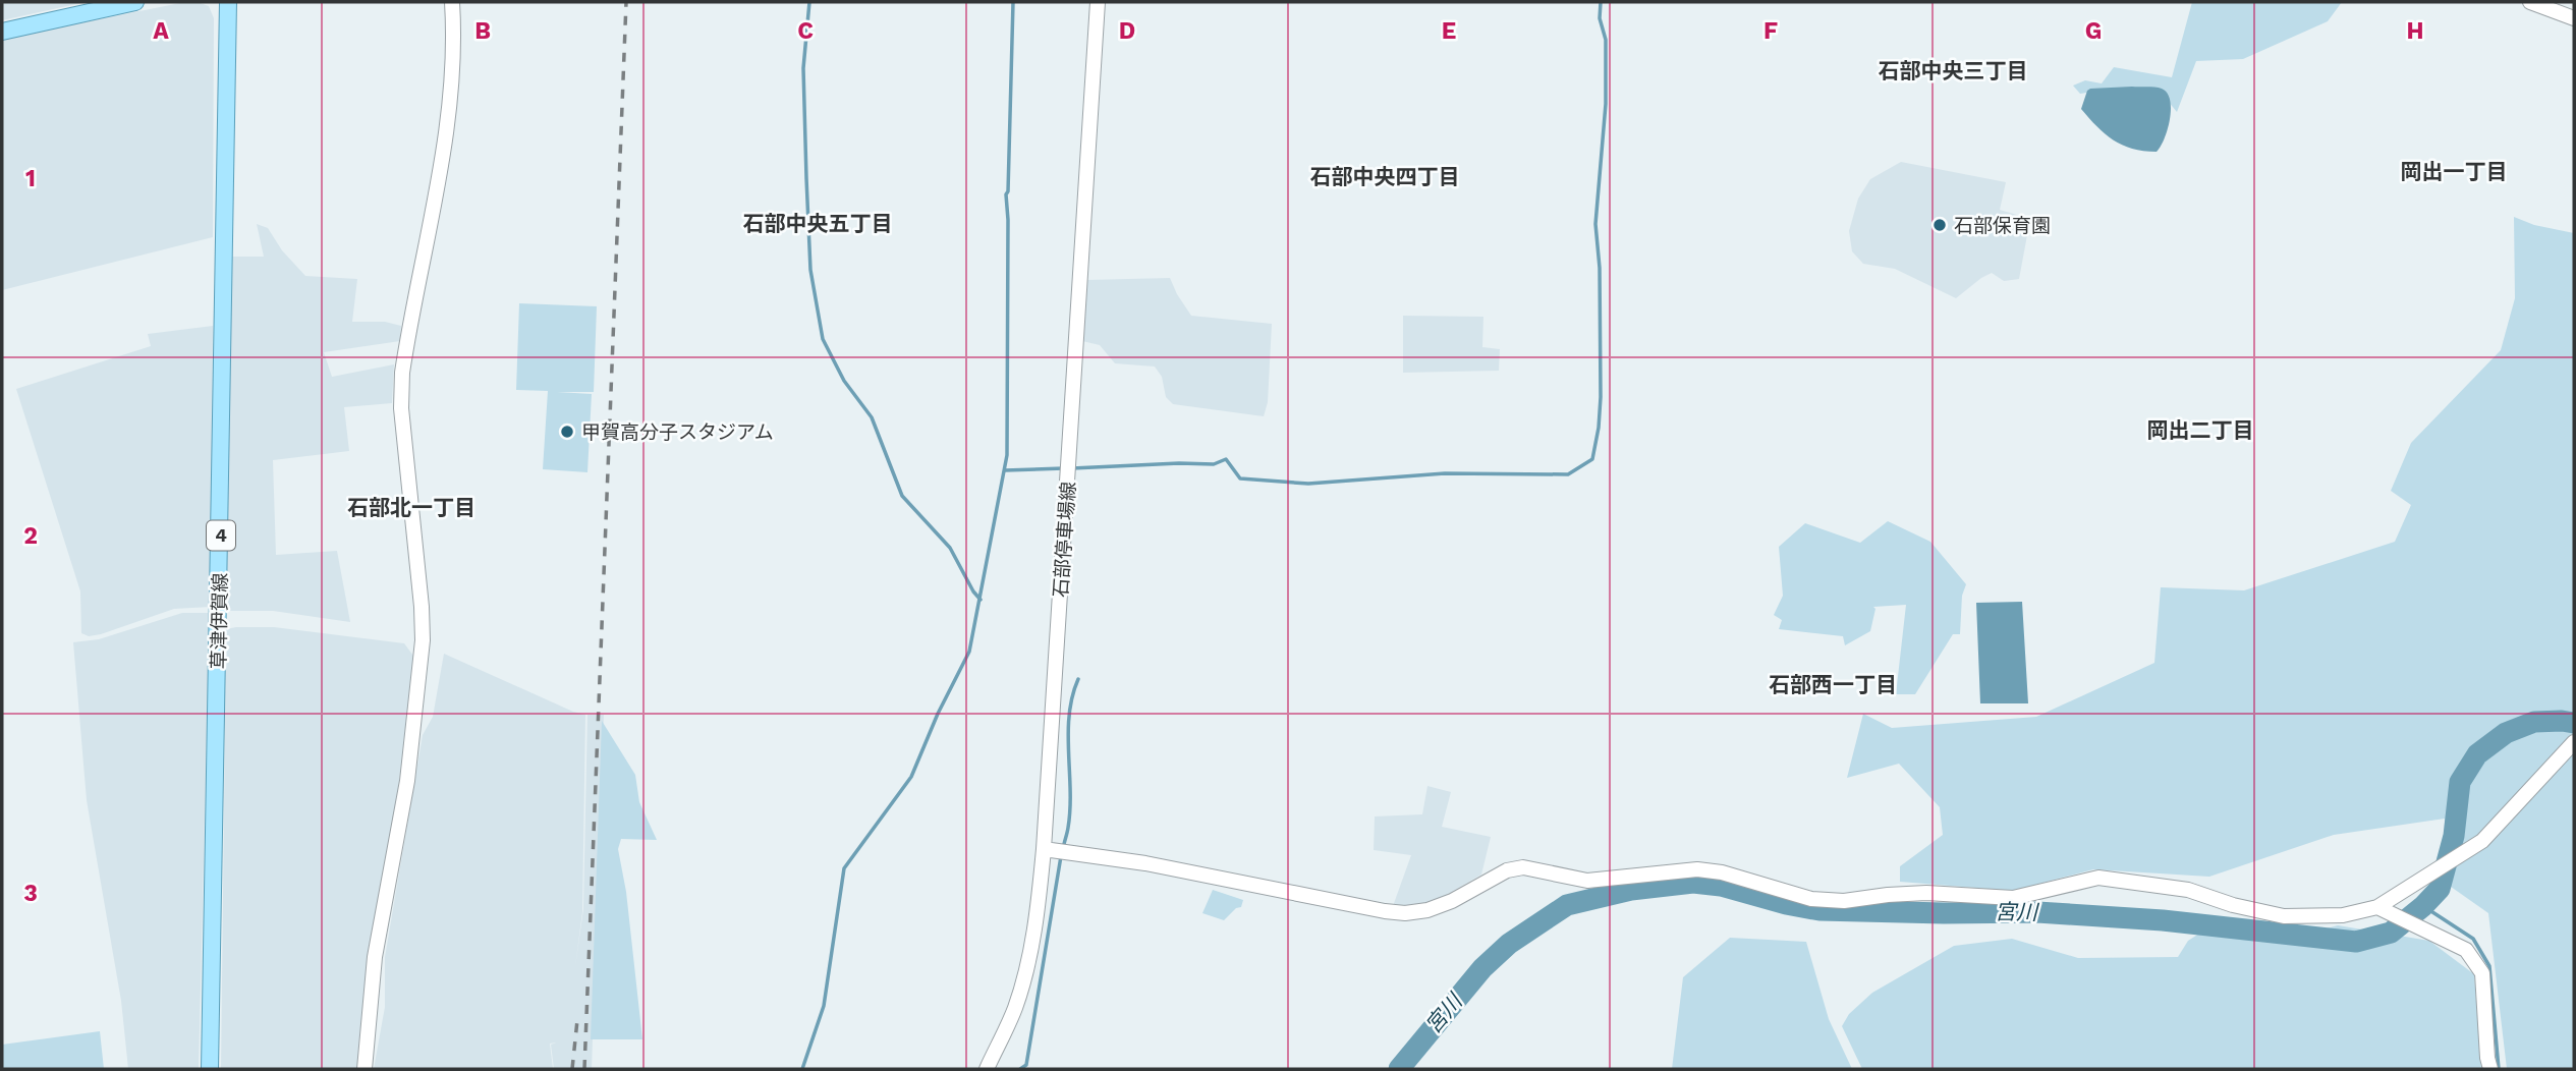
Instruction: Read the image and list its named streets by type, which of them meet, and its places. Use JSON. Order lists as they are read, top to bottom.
{
  "streets": {
    "main road": ["4", "草津伊賀線"],
    "street": ["石部停車場線"]
  },
  "districts": [
    "石部中央三丁目",
    "岡出一丁目",
    "石部中央四丁目",
    "石部中央五丁目",
    "岡出二丁目",
    "石部北一丁目",
    "石部西一丁目"
  ],
  "water": ["宮川"],
  "places": ["石部保育園", "甲賀高分子スタジアム"],
  "grid": {
    "columns": [
      "A",
      "B",
      "C",
      "D",
      "E",
      "F",
      "G",
      "H"
    ],
    "rows": ["1", "2", "3"]
  }
}
